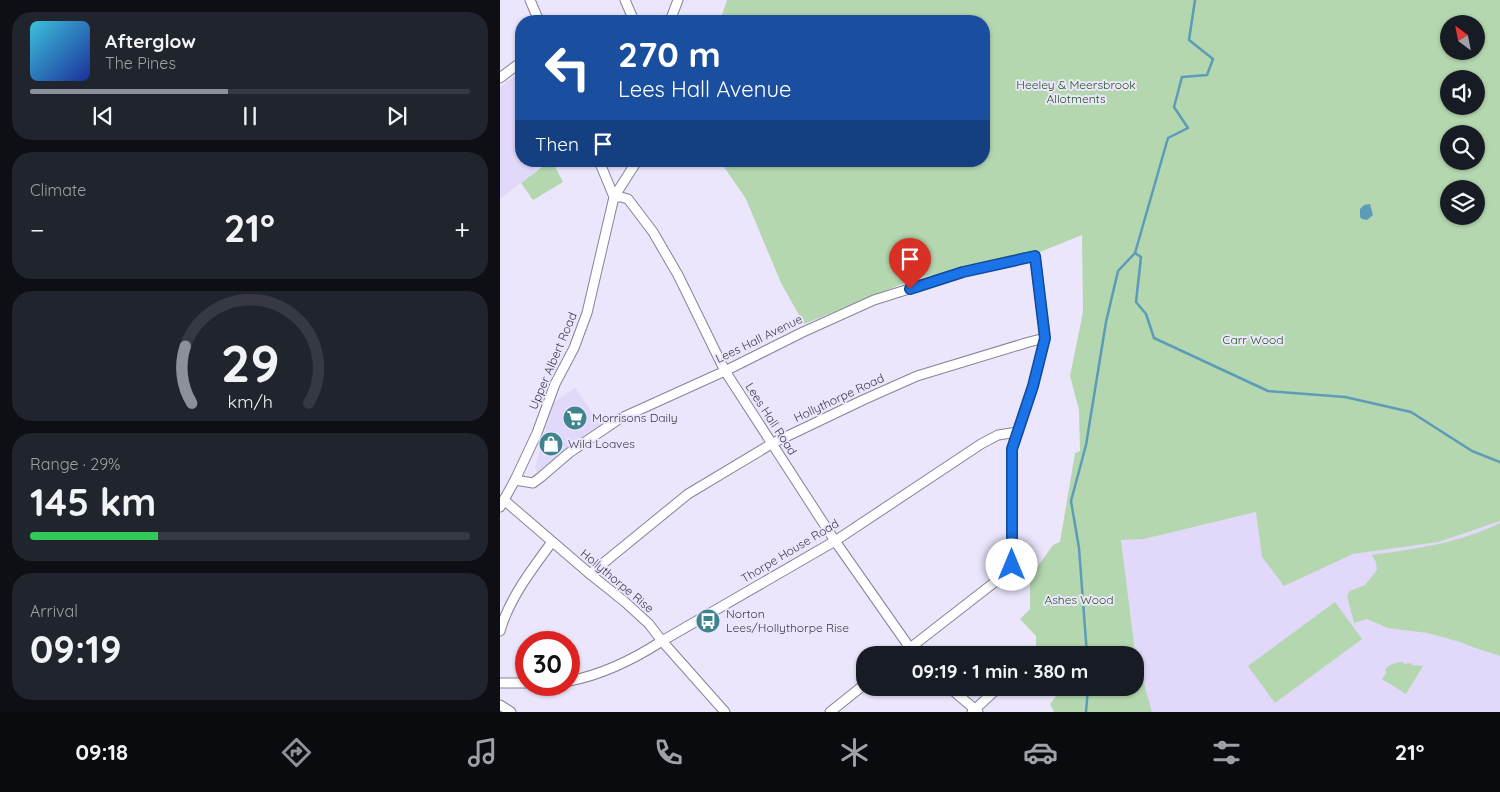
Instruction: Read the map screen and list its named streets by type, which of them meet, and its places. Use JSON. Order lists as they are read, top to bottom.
{
  "streets": {
    "street": [
      "Lees Hall Avenue",
      "Upper Albert Road",
      "Hollythorpe Road",
      "Lees Hall Road",
      "Thorpe House Road",
      "Hollythorpe Rise"
    ]
  },
  "crossings": [
    ["Lees Hall Avenue", "Upper Albert Road"],
    ["Lees Hall Avenue", "Hollythorpe Road"],
    ["Lees Hall Avenue", "Lees Hall Road"],
    ["Upper Albert Road", "Lees Hall Road"],
    ["Upper Albert Road", "Hollythorpe Rise"],
    ["Hollythorpe Road", "Lees Hall Road"],
    ["Hollythorpe Road", "Hollythorpe Rise"],
    ["Lees Hall Road", "Thorpe House Road"],
    ["Thorpe House Road", "Hollythorpe Rise"]
  ],
  "parks": ["Heeley & Meersbrook Allotments", "Carr Wood", "Ashes Wood"],
  "places": {
    "supermarket": ["Morrisons Daily"],
    "shop": ["Wild Loaves"],
    "bus stop": ["Norton Lees/Hollythorpe Rise"]
  },
  "north": "top left",
  "page": {
    "turn": ["270 m", "Lees Hall Avenue"],
    "song": ["Afterglow", "The Pines"],
    "then": "Then",
    "tile": [
      "Climate",
      ["Range · 29%", "145 km"],
      ["Arrival", "09:19"]
    ],
    "heat": ["−", "21°", "+"],
    "limit": "30",
    "trip": "09:19 · 1 min · 380 m",
    "tabs": ["09:18", "21°"],
    "gauge": ["29", "km/h"]
  }
}
